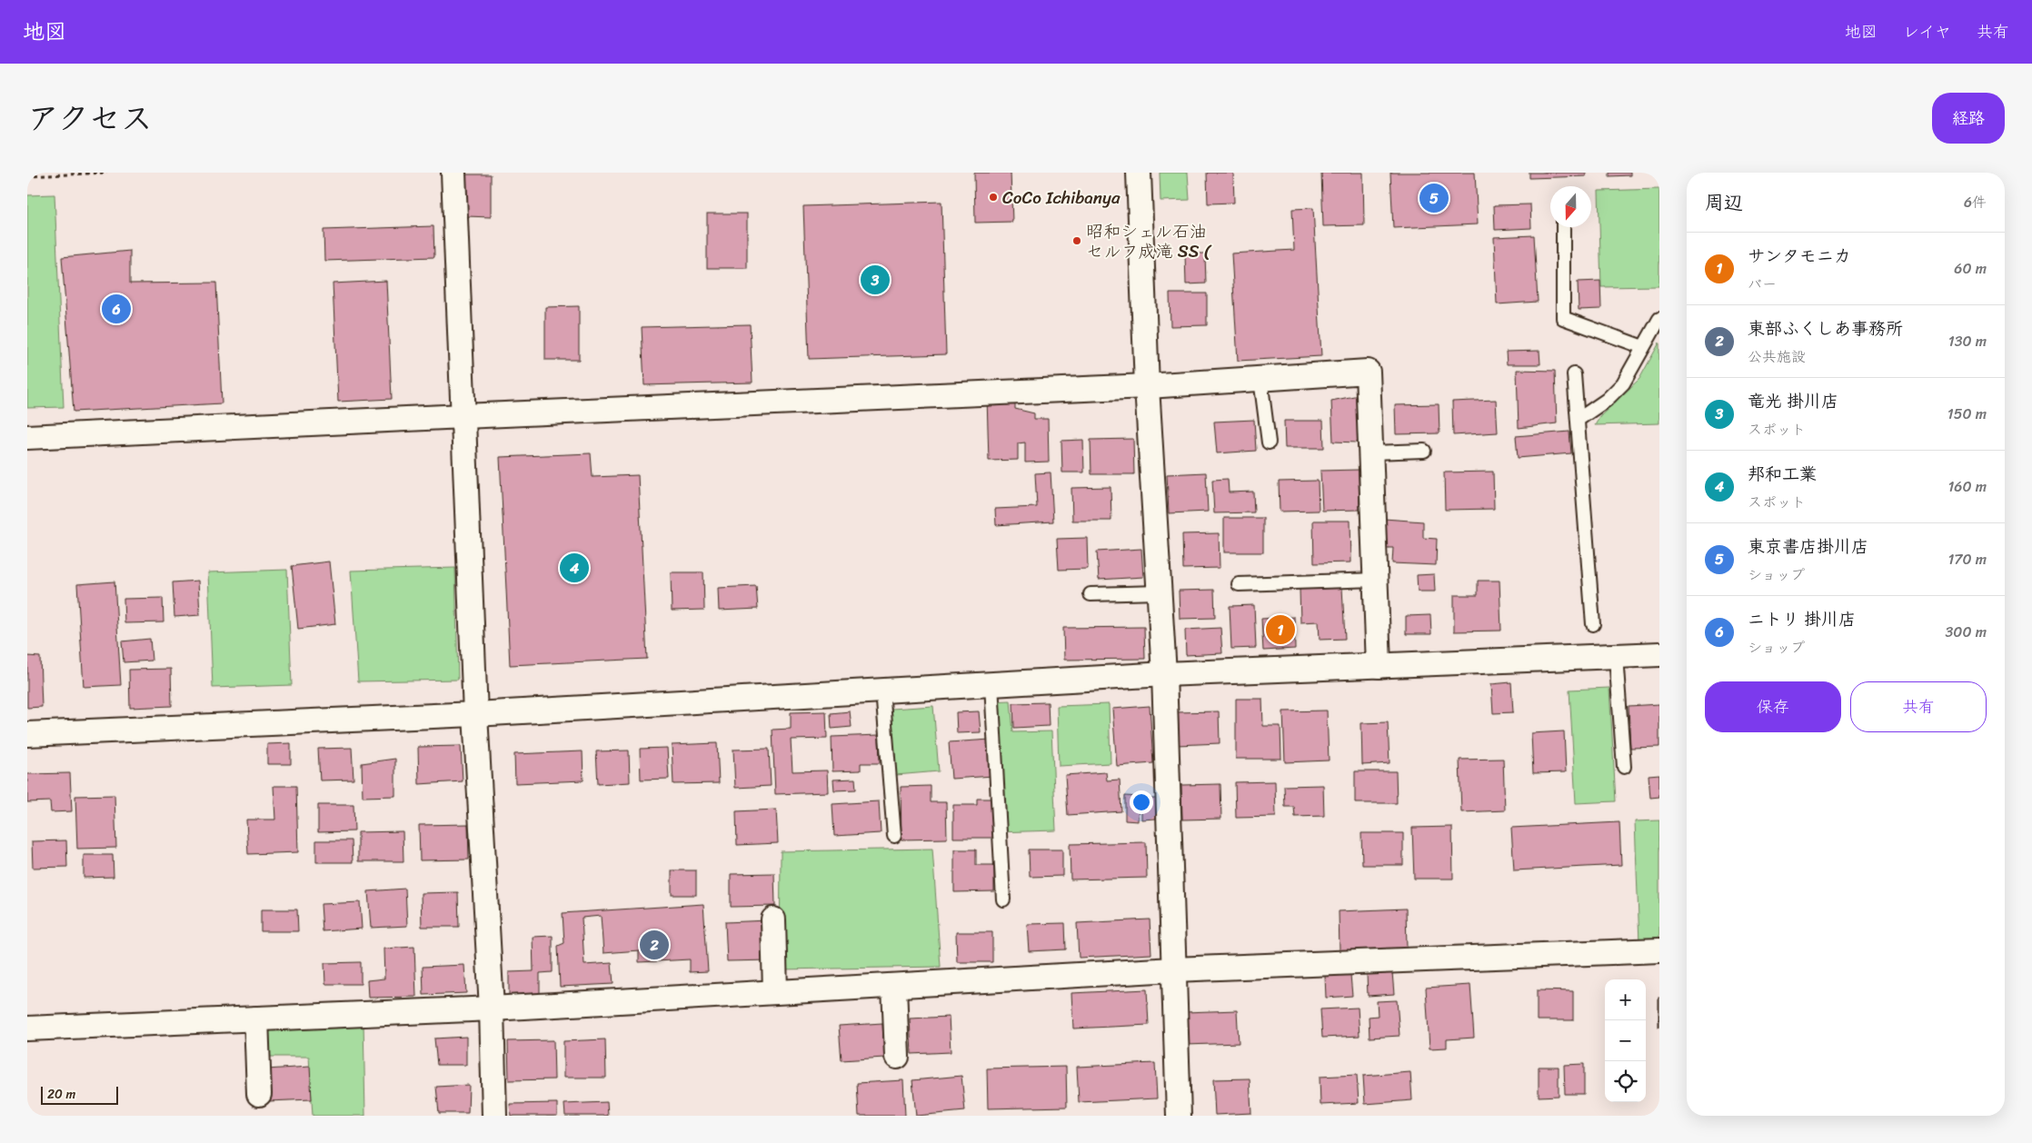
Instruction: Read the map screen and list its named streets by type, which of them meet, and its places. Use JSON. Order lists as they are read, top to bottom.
{
  "places": ["CoCo Ichibanya", "昭和シェル石油 セルフ成滝 SS ("],
  "scale_bar": "20 m",
  "north": "bottom",
  "page": {
    "header": "地図",
    "nav": ["地図", "レイヤ", "共有"],
    "title": "アクセス",
    "buttons": [
      "経路",
      ["保存", "共有"]
    ],
    "heading": ["周辺", "6件"],
    "pins": [
      "5",
      "3",
      "6",
      "4",
      "1",
      "2"
    ],
    "list": [
      {
        "mark": "1",
        "name": "サンタモニカ",
        "note": "バー",
        "value": "60 m"
      },
      {
        "mark": "2",
        "name": "東部ふくしあ事務所",
        "note": "公共施設",
        "value": "130 m"
      },
      {
        "mark": "3",
        "name": "竜光 掛川店",
        "note": "スポット",
        "value": "150 m"
      },
      {
        "mark": "4",
        "name": "邦和工業",
        "note": "スポット",
        "value": "160 m"
      },
      {
        "mark": "5",
        "name": "東京書店掛川店",
        "note": "ショップ",
        "value": "170 m"
      },
      {
        "mark": "6",
        "name": "ニトリ 掛川店",
        "note": "ショップ",
        "value": "300 m"
      }
    ],
    "map_buttons": ["+", "−"],
    "scale": "20 m"
  }
}
